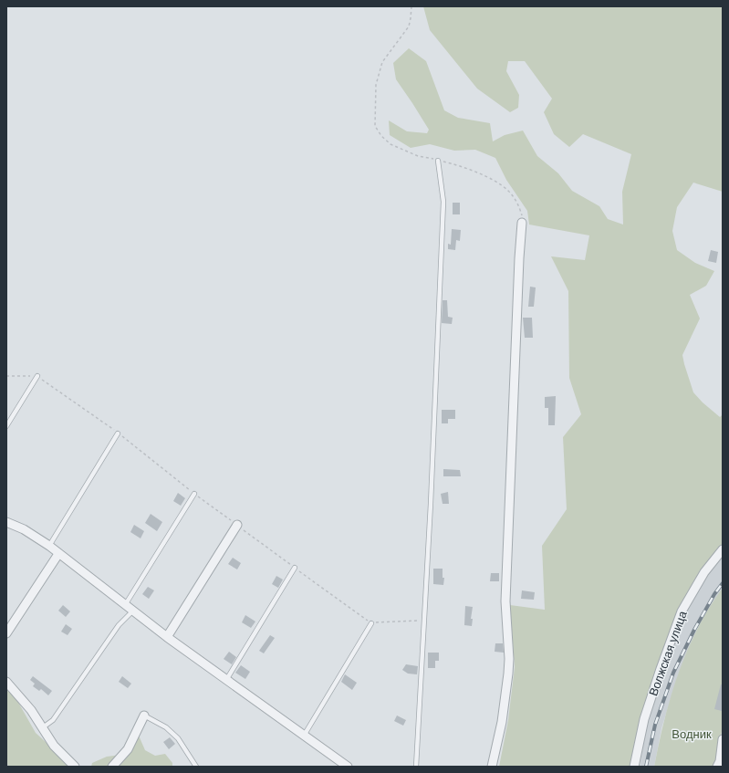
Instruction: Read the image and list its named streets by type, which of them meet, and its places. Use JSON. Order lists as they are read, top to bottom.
{
  "streets": {
    "street": ["Волжская улица"]
  },
  "parks": ["Водник"]
}
